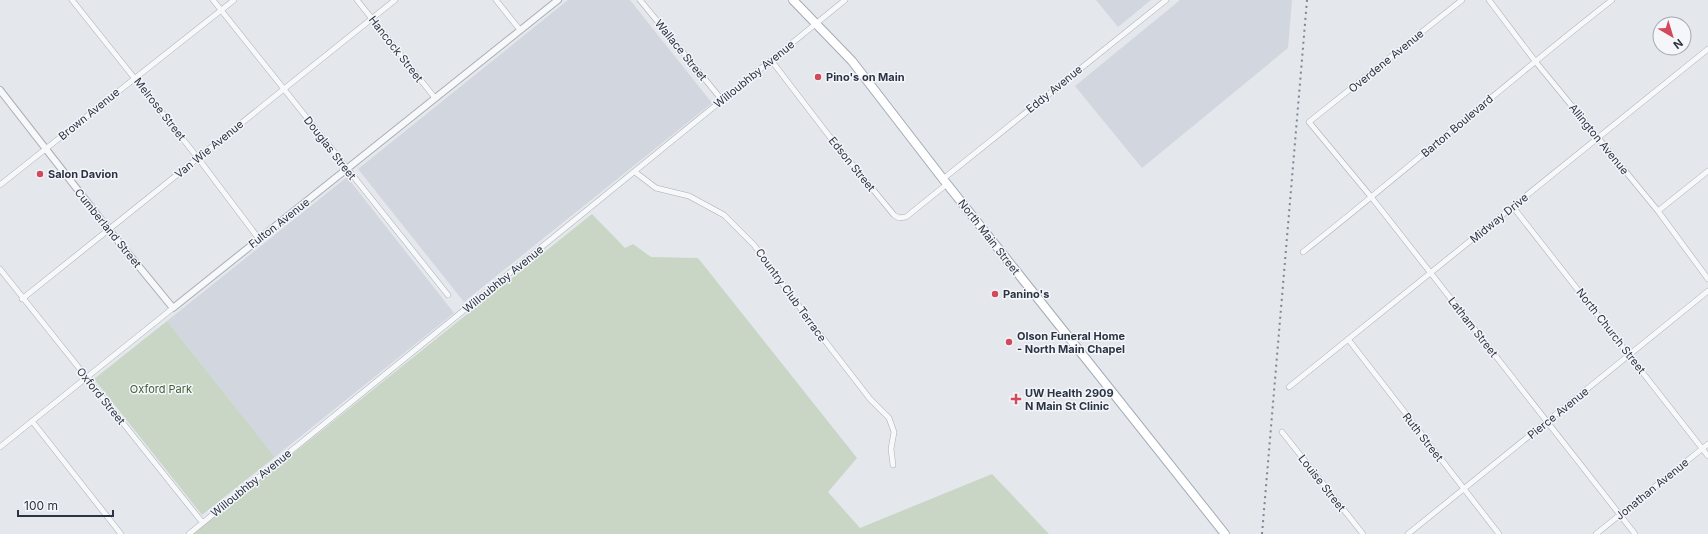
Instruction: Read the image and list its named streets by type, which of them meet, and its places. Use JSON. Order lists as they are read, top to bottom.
{
  "streets": {
    "main road": ["North Main Street"],
    "street": [
      "Hancock Street",
      "Wallace Street",
      "Overdene Avenue",
      "Willoubhby Avenue",
      "Eddy Avenue",
      "Melrose Street",
      "Brown Avenue",
      "Barton Boulevard",
      "Allington Avenue",
      "Douglas Street",
      "Van Wie Avenue",
      "Edson Street",
      "Midway Drive",
      "Fulton Avenue",
      "Cumberland Street",
      "Country Club Terrace",
      "Latham Street",
      "North Church Street",
      "Oxford Street",
      "Pierce Avenue",
      "Ruth Street",
      "Louise Street",
      "Jonathan Avenue"
    ]
  },
  "crossings": [
    ["Hancock Street", "Van Wie Avenue"],
    ["Hancock Street", "Fulton Avenue"],
    ["Wallace Street", "Willoubhby Avenue"],
    ["Overdene Avenue", "Latham Street"],
    ["Willoubhby Avenue", "Edson Street"],
    ["Willoubhby Avenue", "North Main Street"],
    ["Willoubhby Avenue", "Country Club Terrace"],
    ["Willoubhby Avenue", "Oxford Street"],
    ["Eddy Avenue", "Edson Street"],
    ["Eddy Avenue", "North Main Street"],
    ["Melrose Street", "Brown Avenue"],
    ["Melrose Street", "Van Wie Avenue"],
    ["Melrose Street", "Fulton Avenue"],
    ["Brown Avenue", "Douglas Street"],
    ["Brown Avenue", "Cumberland Street"],
    ["Barton Boulevard", "Allington Avenue"],
    ["Barton Boulevard", "Latham Street"],
    ["Allington Avenue", "Midway Drive"],
    ["Douglas Street", "Van Wie Avenue"],
    ["Douglas Street", "Fulton Avenue"],
    ["Van Wie Avenue", "Cumberland Street"],
    ["Van Wie Avenue", "Oxford Street"],
    ["Edson Street", "North Main Street"],
    ["Midway Drive", "Latham Street"],
    ["Midway Drive", "North Church Street"],
    ["Midway Drive", "Ruth Street"],
    ["Fulton Avenue", "Cumberland Street"],
    ["Fulton Avenue", "Oxford Street"],
    ["Latham Street", "Pierce Avenue"],
    ["Latham Street", "Jonathan Avenue"],
    ["North Church Street", "Pierce Avenue"],
    ["North Church Street", "Jonathan Avenue"],
    ["Pierce Avenue", "Ruth Street"]
  ],
  "parks": ["Oxford Park"],
  "places": {
    "other": [
      "Pino's on Main",
      "Salon Davion",
      "Panino's",
      "Olson Funeral Home - North Main Chapel"
    ],
    "health": ["UW Health 2909 N Main St Clinic"]
  },
  "scale_bar": "100 m",
  "north": "bottom right"
}
